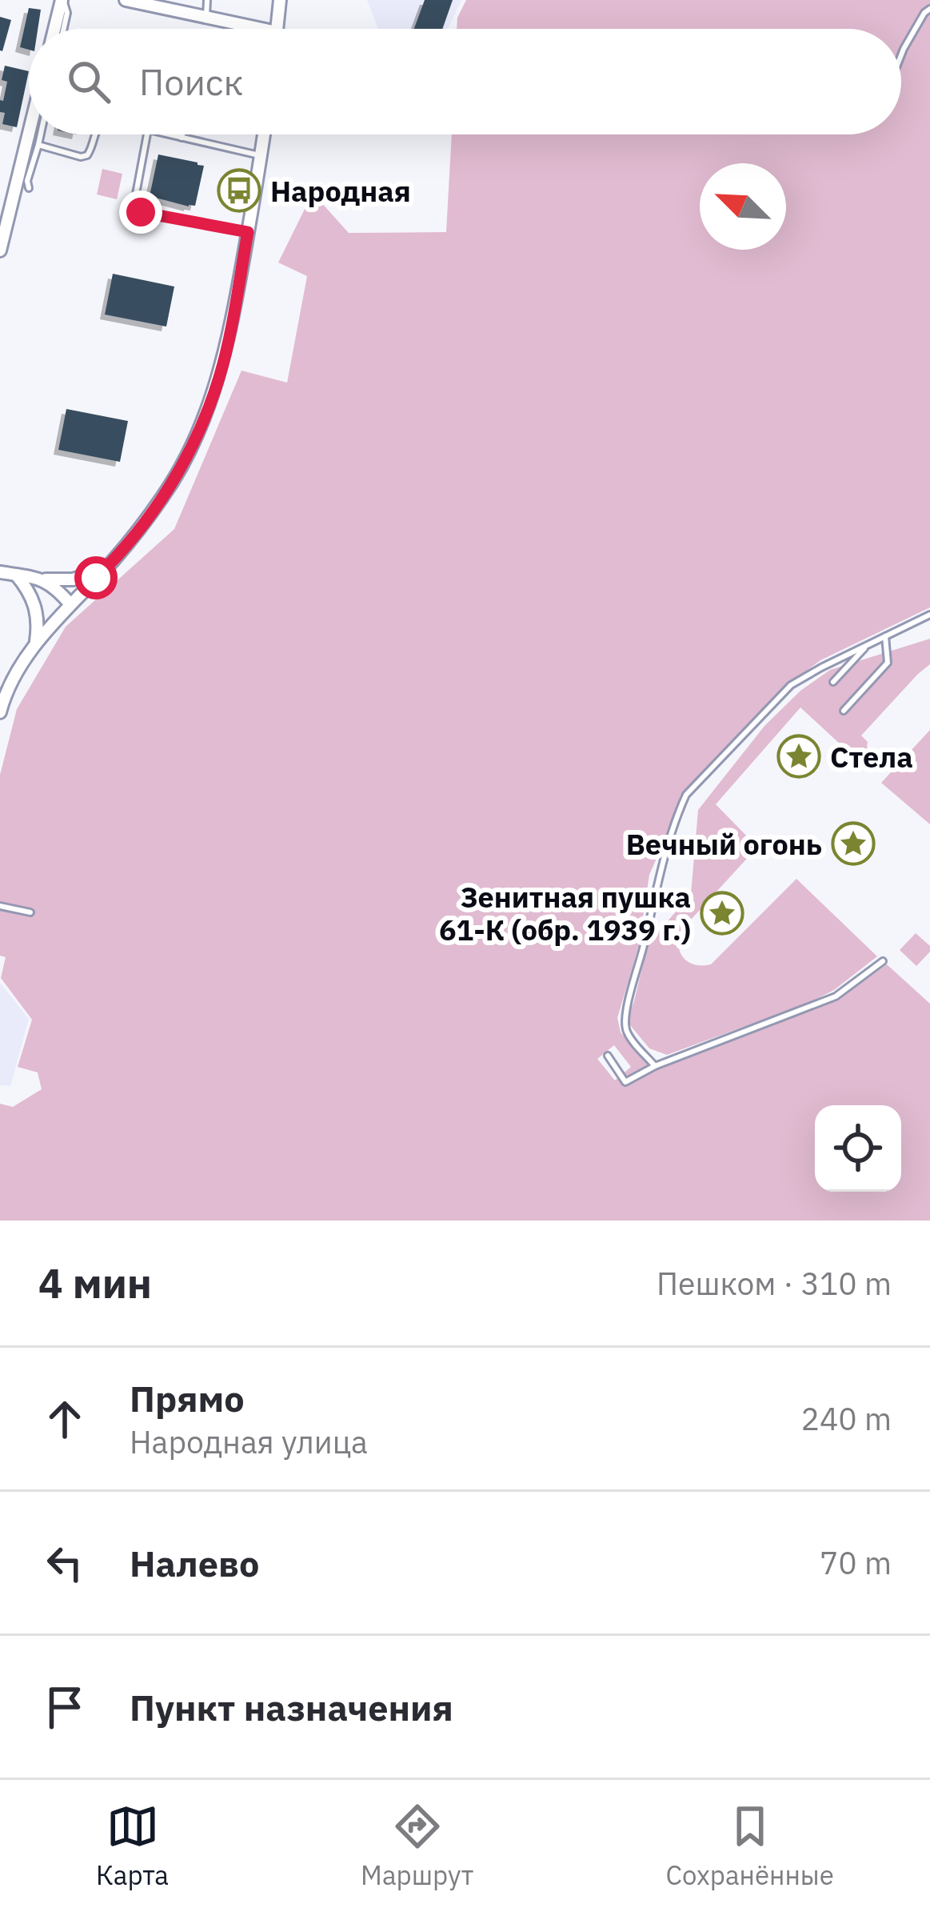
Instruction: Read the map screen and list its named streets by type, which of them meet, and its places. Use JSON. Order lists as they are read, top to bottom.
{
  "places": {
    "bus stop": ["Народная"],
    "place": ["Стела", "Вечный огонь", "Зенитная пушка 61-К (обр. 1939 г.)"]
  },
  "north": "top left",
  "page": {
    "search": "Поиск",
    "heading": ["4 мин", "Пешком · 310 m"],
    "list": [
      ["Прямо", "Народная улица", "240 m"],
      ["Налево", "70 m"],
      "Пункт назначения"
    ],
    "nav": ["Карта", "Маршрут", "Сохранённые"]
  }
}
